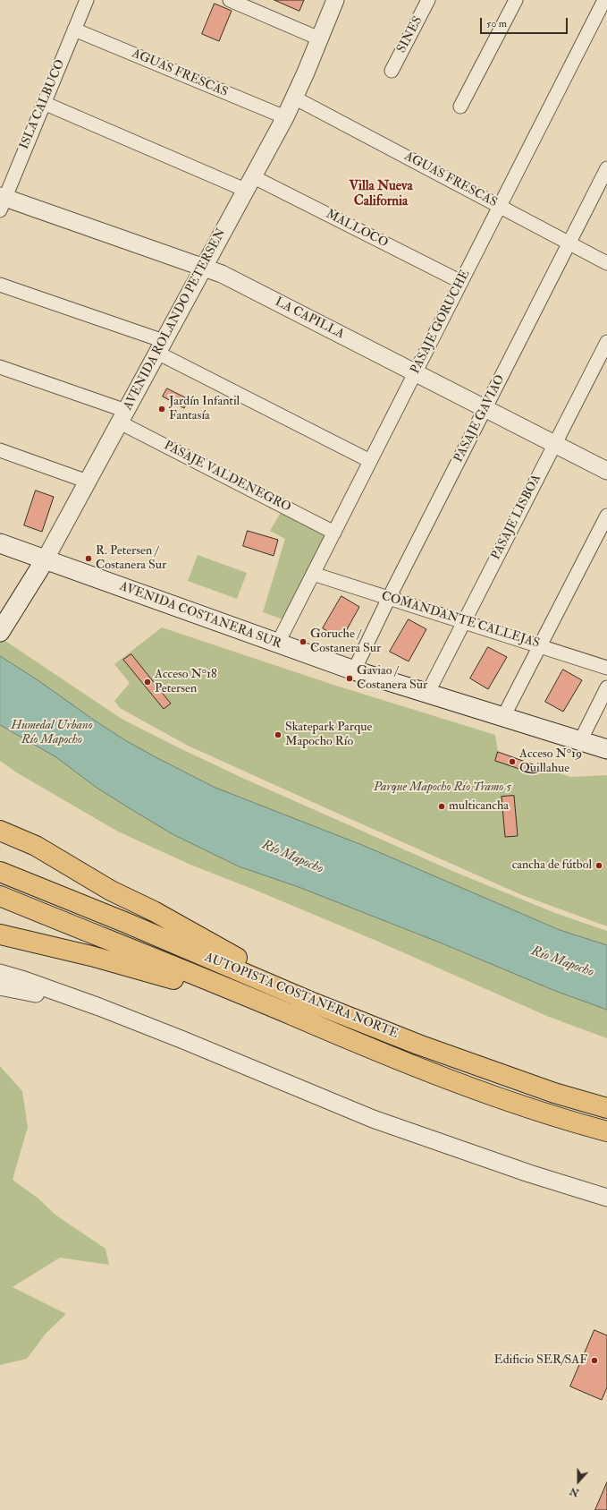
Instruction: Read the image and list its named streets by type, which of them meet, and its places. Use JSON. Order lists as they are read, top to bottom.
{
  "streets": {
    "highway": ["AUTOPISTA COSTANERA NORTE"],
    "main road": ["AVENIDA ROLANDO PETERSEN", "AVENIDA COSTANERA SUR"],
    "street": [
      "SINES",
      "AGUAS FRESCAS",
      "ISLA CALBUCO",
      "MALLOCO",
      "LA CAPILLA",
      "PASAJE GORUCHE",
      "PASAJE GAVIAO",
      "PASAJE VALDENEGRO",
      "PASAJE LISBOA",
      "COMANDANTE CALLEJAS"
    ]
  },
  "crossings": [
    ["AGUAS FRESCAS", "ISLA CALBUCO"],
    ["AGUAS FRESCAS", "AVENIDA ROLANDO PETERSEN"],
    ["AGUAS FRESCAS", "PASAJE GORUCHE"],
    ["AGUAS FRESCAS", "PASAJE GAVIAO"],
    ["ISLA CALBUCO", "MALLOCO"],
    ["ISLA CALBUCO", "LA CAPILLA"],
    ["MALLOCO", "AVENIDA ROLANDO PETERSEN"],
    ["MALLOCO", "PASAJE GORUCHE"],
    ["LA CAPILLA", "AVENIDA ROLANDO PETERSEN"],
    ["LA CAPILLA", "PASAJE GORUCHE"],
    ["LA CAPILLA", "PASAJE GAVIAO"],
    ["LA CAPILLA", "PASAJE LISBOA"],
    ["AVENIDA ROLANDO PETERSEN", "PASAJE VALDENEGRO"],
    ["AVENIDA ROLANDO PETERSEN", "AVENIDA COSTANERA SUR"],
    ["PASAJE GORUCHE", "PASAJE VALDENEGRO"],
    ["PASAJE GORUCHE", "AVENIDA COSTANERA SUR"],
    ["PASAJE GORUCHE", "COMANDANTE CALLEJAS"],
    ["PASAJE GAVIAO", "AVENIDA COSTANERA SUR"],
    ["PASAJE GAVIAO", "COMANDANTE CALLEJAS"],
    ["PASAJE LISBOA", "AVENIDA COSTANERA SUR"],
    ["PASAJE LISBOA", "COMANDANTE CALLEJAS"]
  ],
  "districts": ["Villa Nueva California"],
  "water": ["Río Mapocho"],
  "parks": ["Humedal Urbano Río Mapocho", "Parque Mapocho Río Tramo 5"],
  "places": [
    "Jardín Infantil Fantasía",
    "R. Petersen / Costanera Sur",
    "Goruche / Costanera Sur",
    "Gaviao / Costanera Sur",
    "Acceso N°18 Petersen",
    "Skatepark Parque Mapocho Río",
    "Acceso N°19 Quillahue",
    "multicancha",
    "cancha de fútbol",
    "Edificio SER/SAF"
  ],
  "scale_bar": "50 m",
  "north": "bottom"
}
